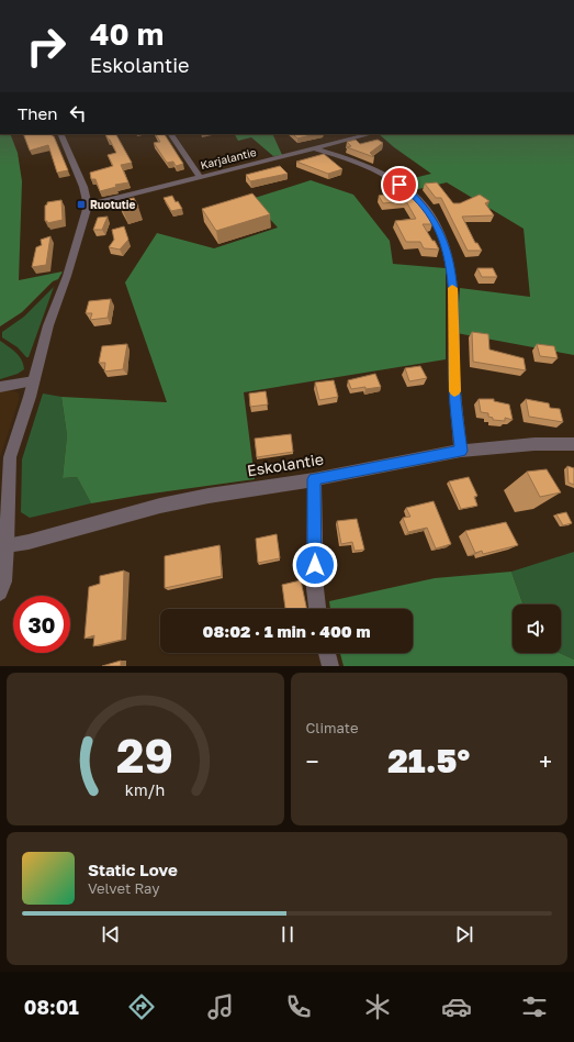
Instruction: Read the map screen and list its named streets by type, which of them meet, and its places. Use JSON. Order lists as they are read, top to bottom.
{
  "streets": {
    "street": ["Karjalantie", "Eskolantie"]
  },
  "places": {
    "transit": ["Ruotutie"]
  },
  "page": {
    "turn": ["40 m", "Eskolantie"],
    "then": "Then",
    "limit": "30",
    "trip": "08:02 · 1 min · 400 m",
    "tile": "Climate",
    "heat": ["−", "21.5°", "+"],
    "song": ["Static Love", "Velvet Ray"],
    "tabs": "08:01",
    "gauge": ["29", "km/h"]
  }
}
